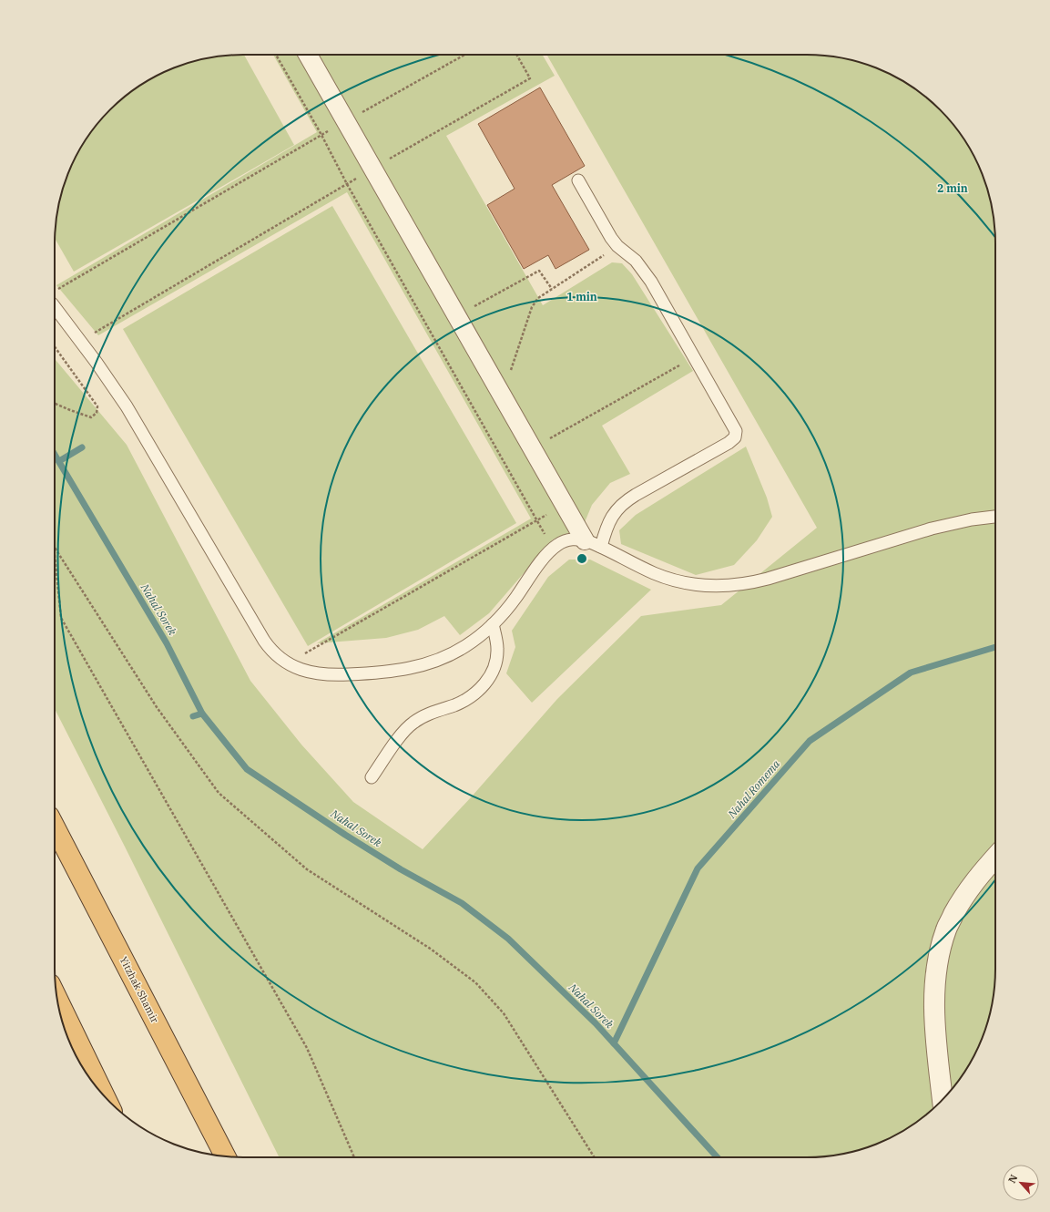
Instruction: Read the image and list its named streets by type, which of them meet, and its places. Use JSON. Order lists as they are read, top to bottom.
{
  "streets": {
    "highway": ["Yitzhak Shamir"]
  },
  "water": ["Nahal Sorek", "Nahal Romema"],
  "north": "top left",
  "rings": ["2 min", "1 min"]
}
